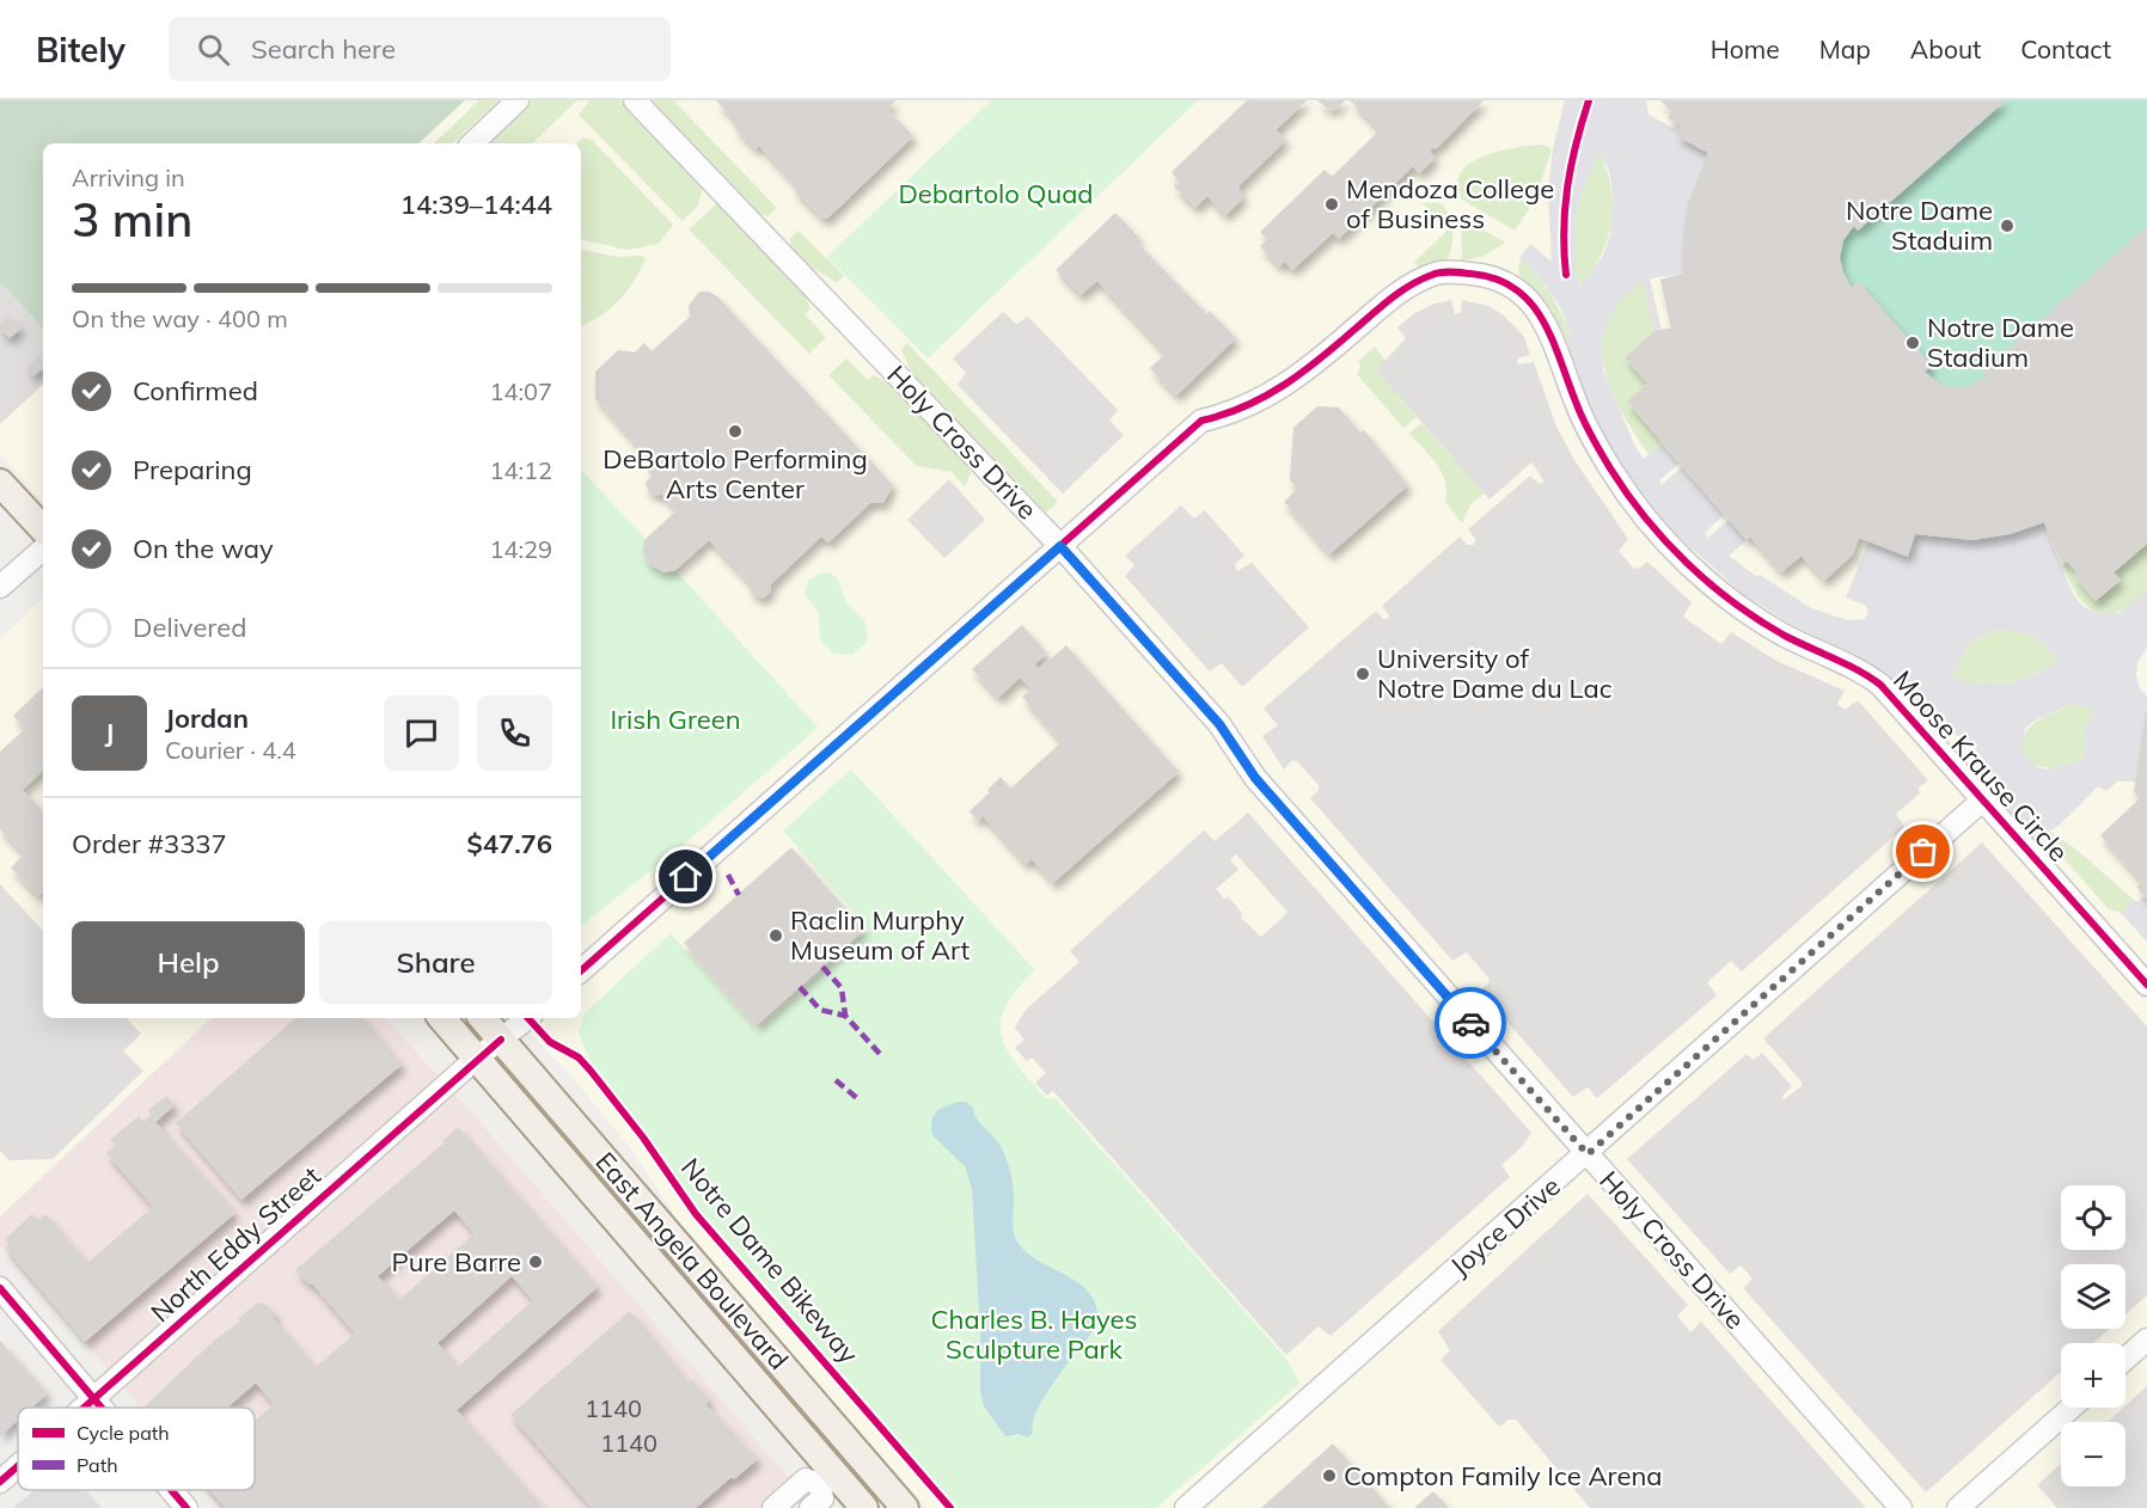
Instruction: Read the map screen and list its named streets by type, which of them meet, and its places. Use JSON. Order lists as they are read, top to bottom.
{
  "streets": {
    "main road": ["East Angela Boulevard"],
    "street": [
      "Holy Cross Drive",
      "Moose Krause Circle",
      "Joyce Drive",
      "North Eddy Street"
    ],
    "cycle path": ["Notre Dame Bikeway"]
  },
  "crossings": [
    ["Holy Cross Drive", "Moose Krause Circle"],
    ["Holy Cross Drive", "Joyce Drive"],
    ["Moose Krause Circle", "Joyce Drive"],
    ["North Eddy Street", "East Angela Boulevard"]
  ],
  "parks": ["Debartolo Quad", "Irish Green", "Charles B. Hayes Sculpture Park"],
  "places": [
    "Mendoza College of Business",
    "Notre Dame Staduim",
    "Notre Dame Stadium",
    "DeBartolo Performing Arts Center",
    "University of Notre Dame du Lac",
    "Raclin Murphy Museum of Art",
    "Pure Barre",
    "Compton Family Ice Arena"
  ],
  "house_numbers": ["1140", "1140"],
  "legend": ["Cycle path", "Path"],
  "page": {
    "header": "Bitely",
    "search": "Search here",
    "nav": [
      "Home",
      "Map",
      "About",
      "Contact"
    ],
    "heading": ["3 min", "Arriving in", "14:39–14:44"],
    "panel": [
      "Jordan",
      "Courier · 4.4",
      "Order #3337",
      "$47.76"
    ],
    "bar": "On the way · 400 m",
    "list": [
      ["Confirmed", "14:07"],
      ["Preparing", "14:12"],
      ["On the way", "14:29"],
      "Delivered"
    ],
    "round": "J",
    "buttons": ["Help", "Share"],
    "map_buttons": ["+", "−"]
  }
}
